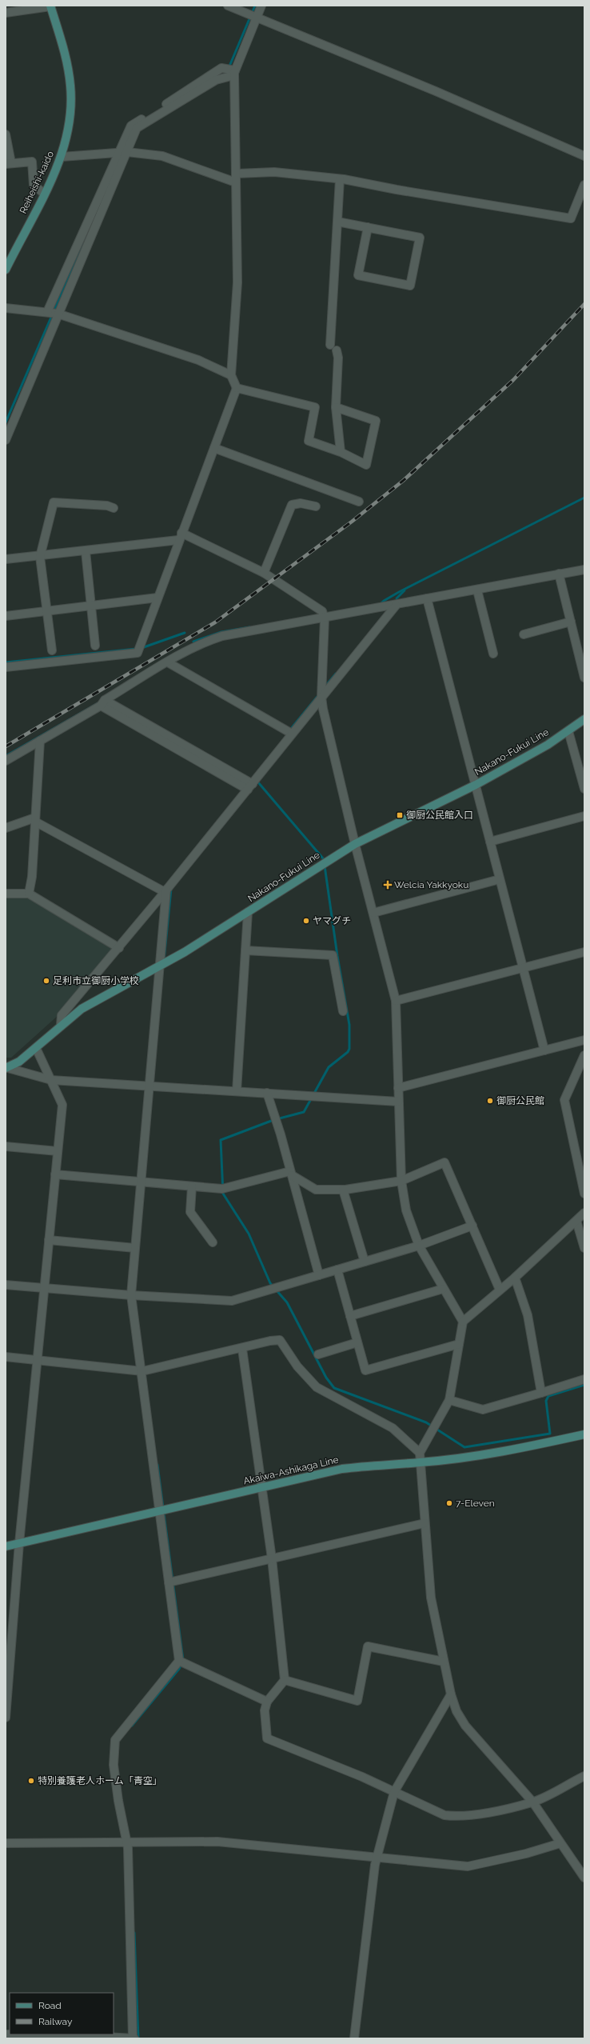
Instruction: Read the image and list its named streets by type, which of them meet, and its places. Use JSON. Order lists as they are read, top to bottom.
{
  "streets": {
    "main road": ["Reiheishi-kaido", "Nakano-Fukui Line", "Akaiwa-Ashikaga Line"]
  },
  "places": {
    "transit": ["御厨公民館入口"],
    "health": ["Welcia Yakkyoku"],
    "other": [
      "ヤマグチ",
      "足利市立御厨小学校",
      "御厨公民館",
      "7-Eleven",
      "特別養護老人ホーム「青空」"
    ]
  },
  "legend": ["Road", "Railway"]
}
